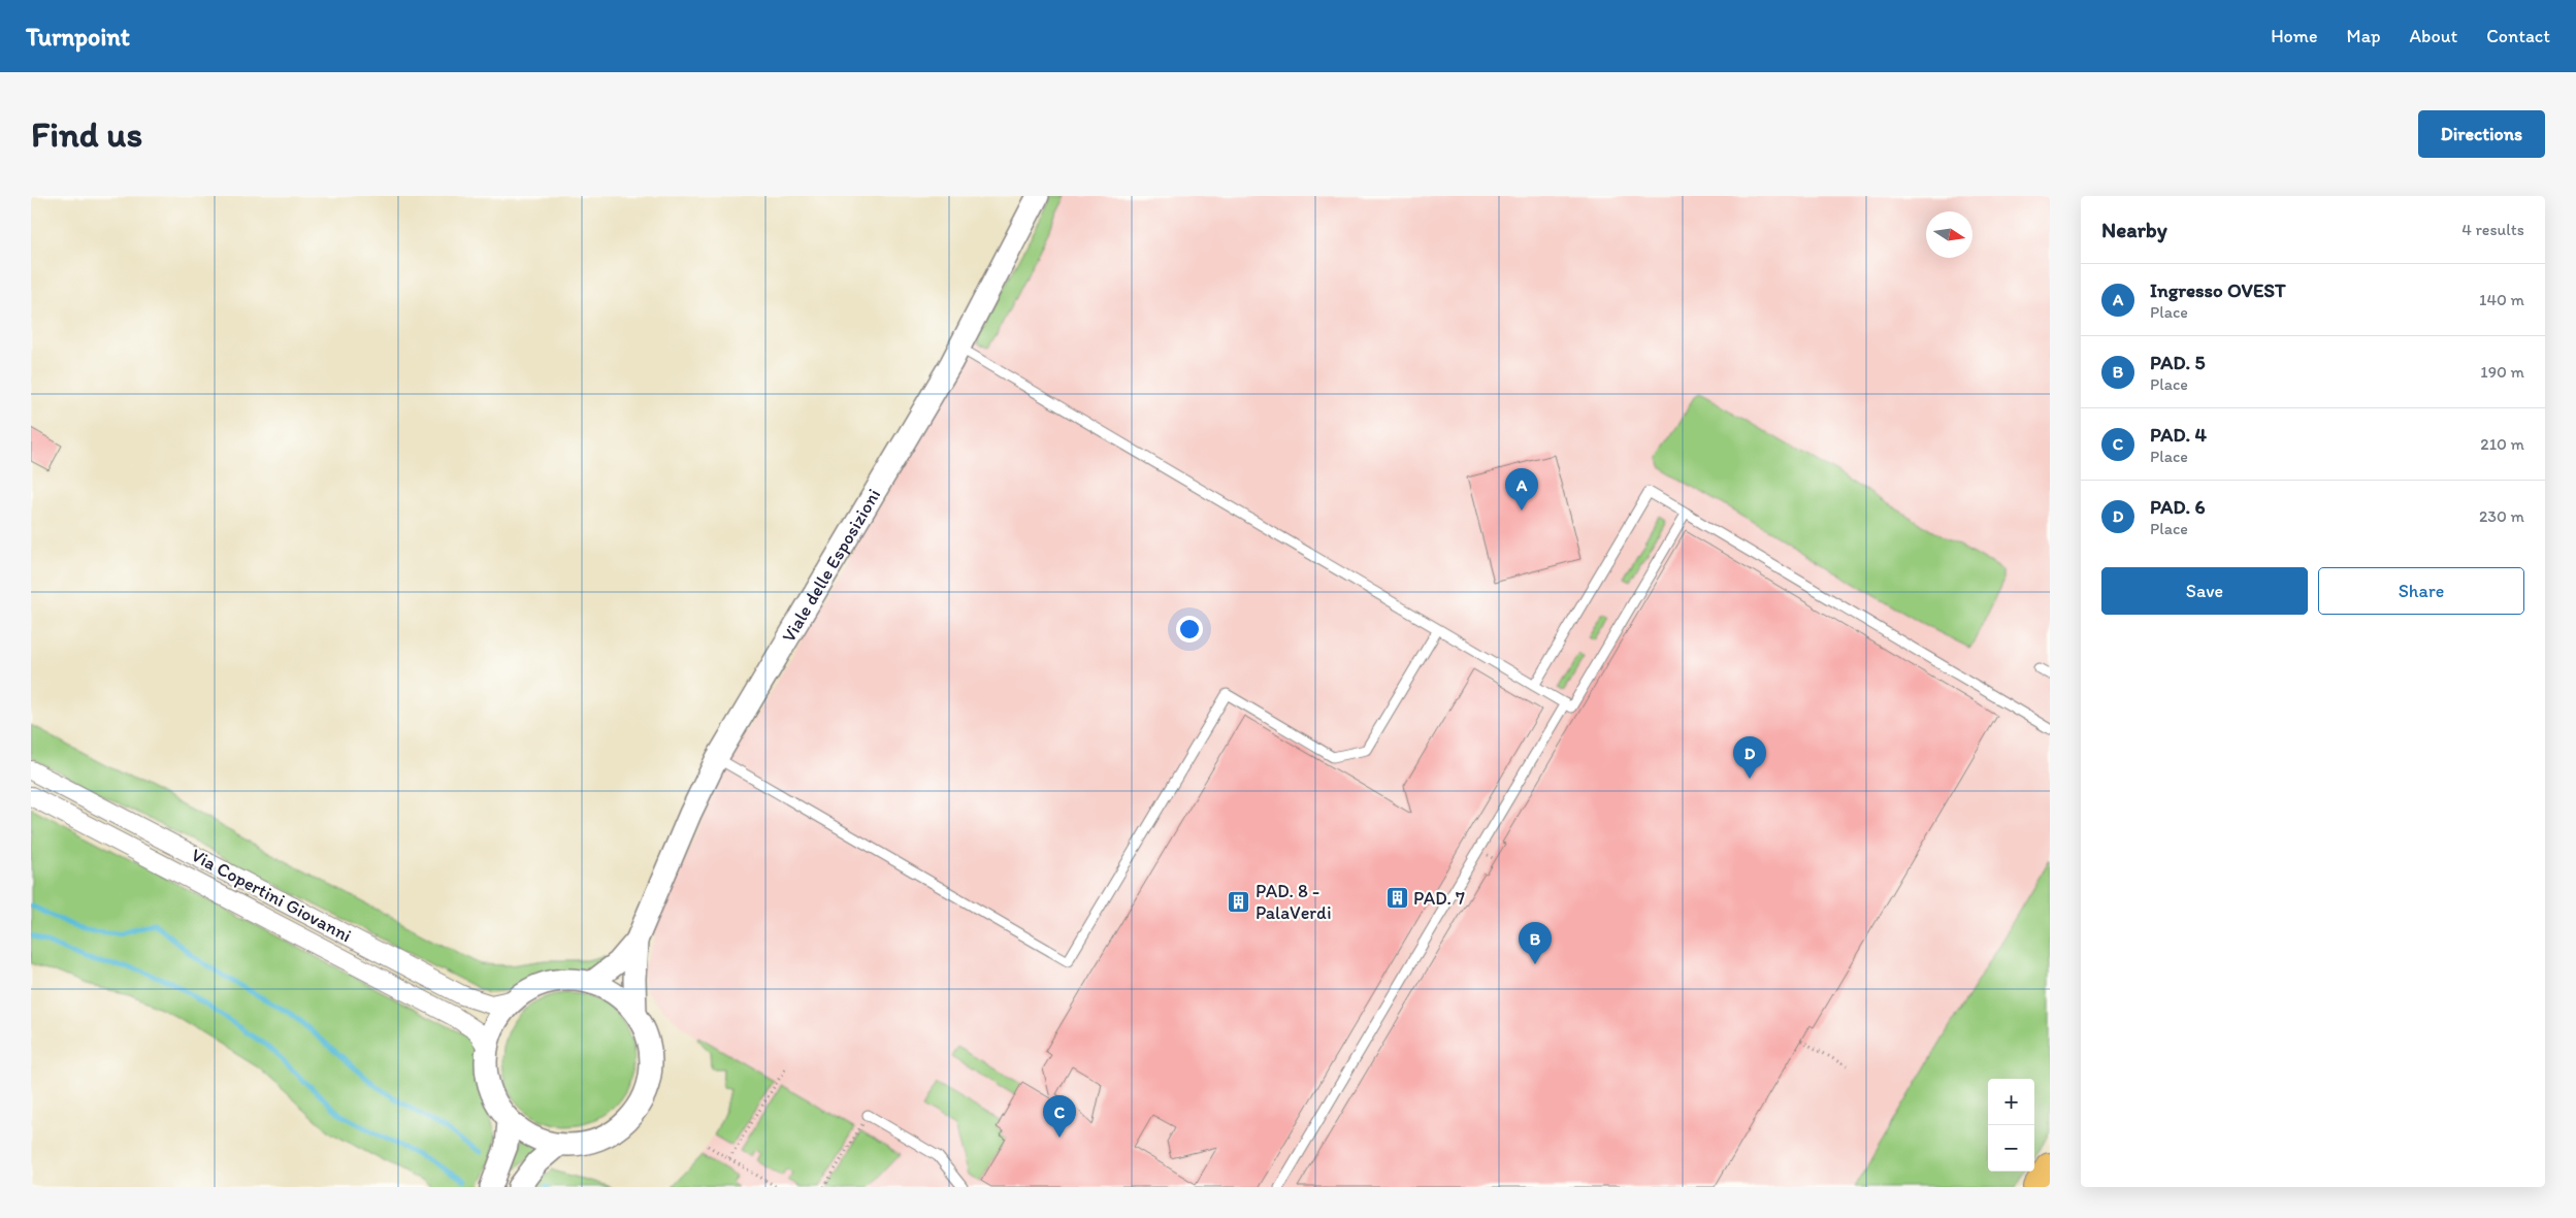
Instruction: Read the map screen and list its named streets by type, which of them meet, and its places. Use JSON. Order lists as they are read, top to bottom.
{
  "streets": {
    "street": ["Viale delle Esposizioni", "Via Copertini Giovanni"]
  },
  "crossings": [
    ["Viale delle Esposizioni", "Via Copertini Giovanni"]
  ],
  "places": {
    "building": ["PAD. 7", "PAD. 8 - PalaVerdi"]
  },
  "north": "right",
  "page": {
    "header": "Turnpoint",
    "nav": [
      "Home",
      "Map",
      "About",
      "Contact"
    ],
    "buttons": [
      "Directions",
      ["Save", "Share"]
    ],
    "title": "Find us",
    "heading": ["Nearby", "4 results"],
    "list": [
      {
        "mark": "A",
        "name": "Ingresso OVEST",
        "note": "Place",
        "value": "140 m"
      },
      {
        "mark": "B",
        "name": "PAD. 5",
        "note": "Place",
        "value": "190 m"
      },
      {
        "mark": "C",
        "name": "PAD. 4",
        "note": "Place",
        "value": "210 m"
      },
      {
        "mark": "D",
        "name": "PAD. 6",
        "note": "Place",
        "value": "230 m"
      }
    ],
    "pins": [
      "A",
      "D",
      "B",
      "C"
    ],
    "map_buttons": ["+", "−"]
  }
}
